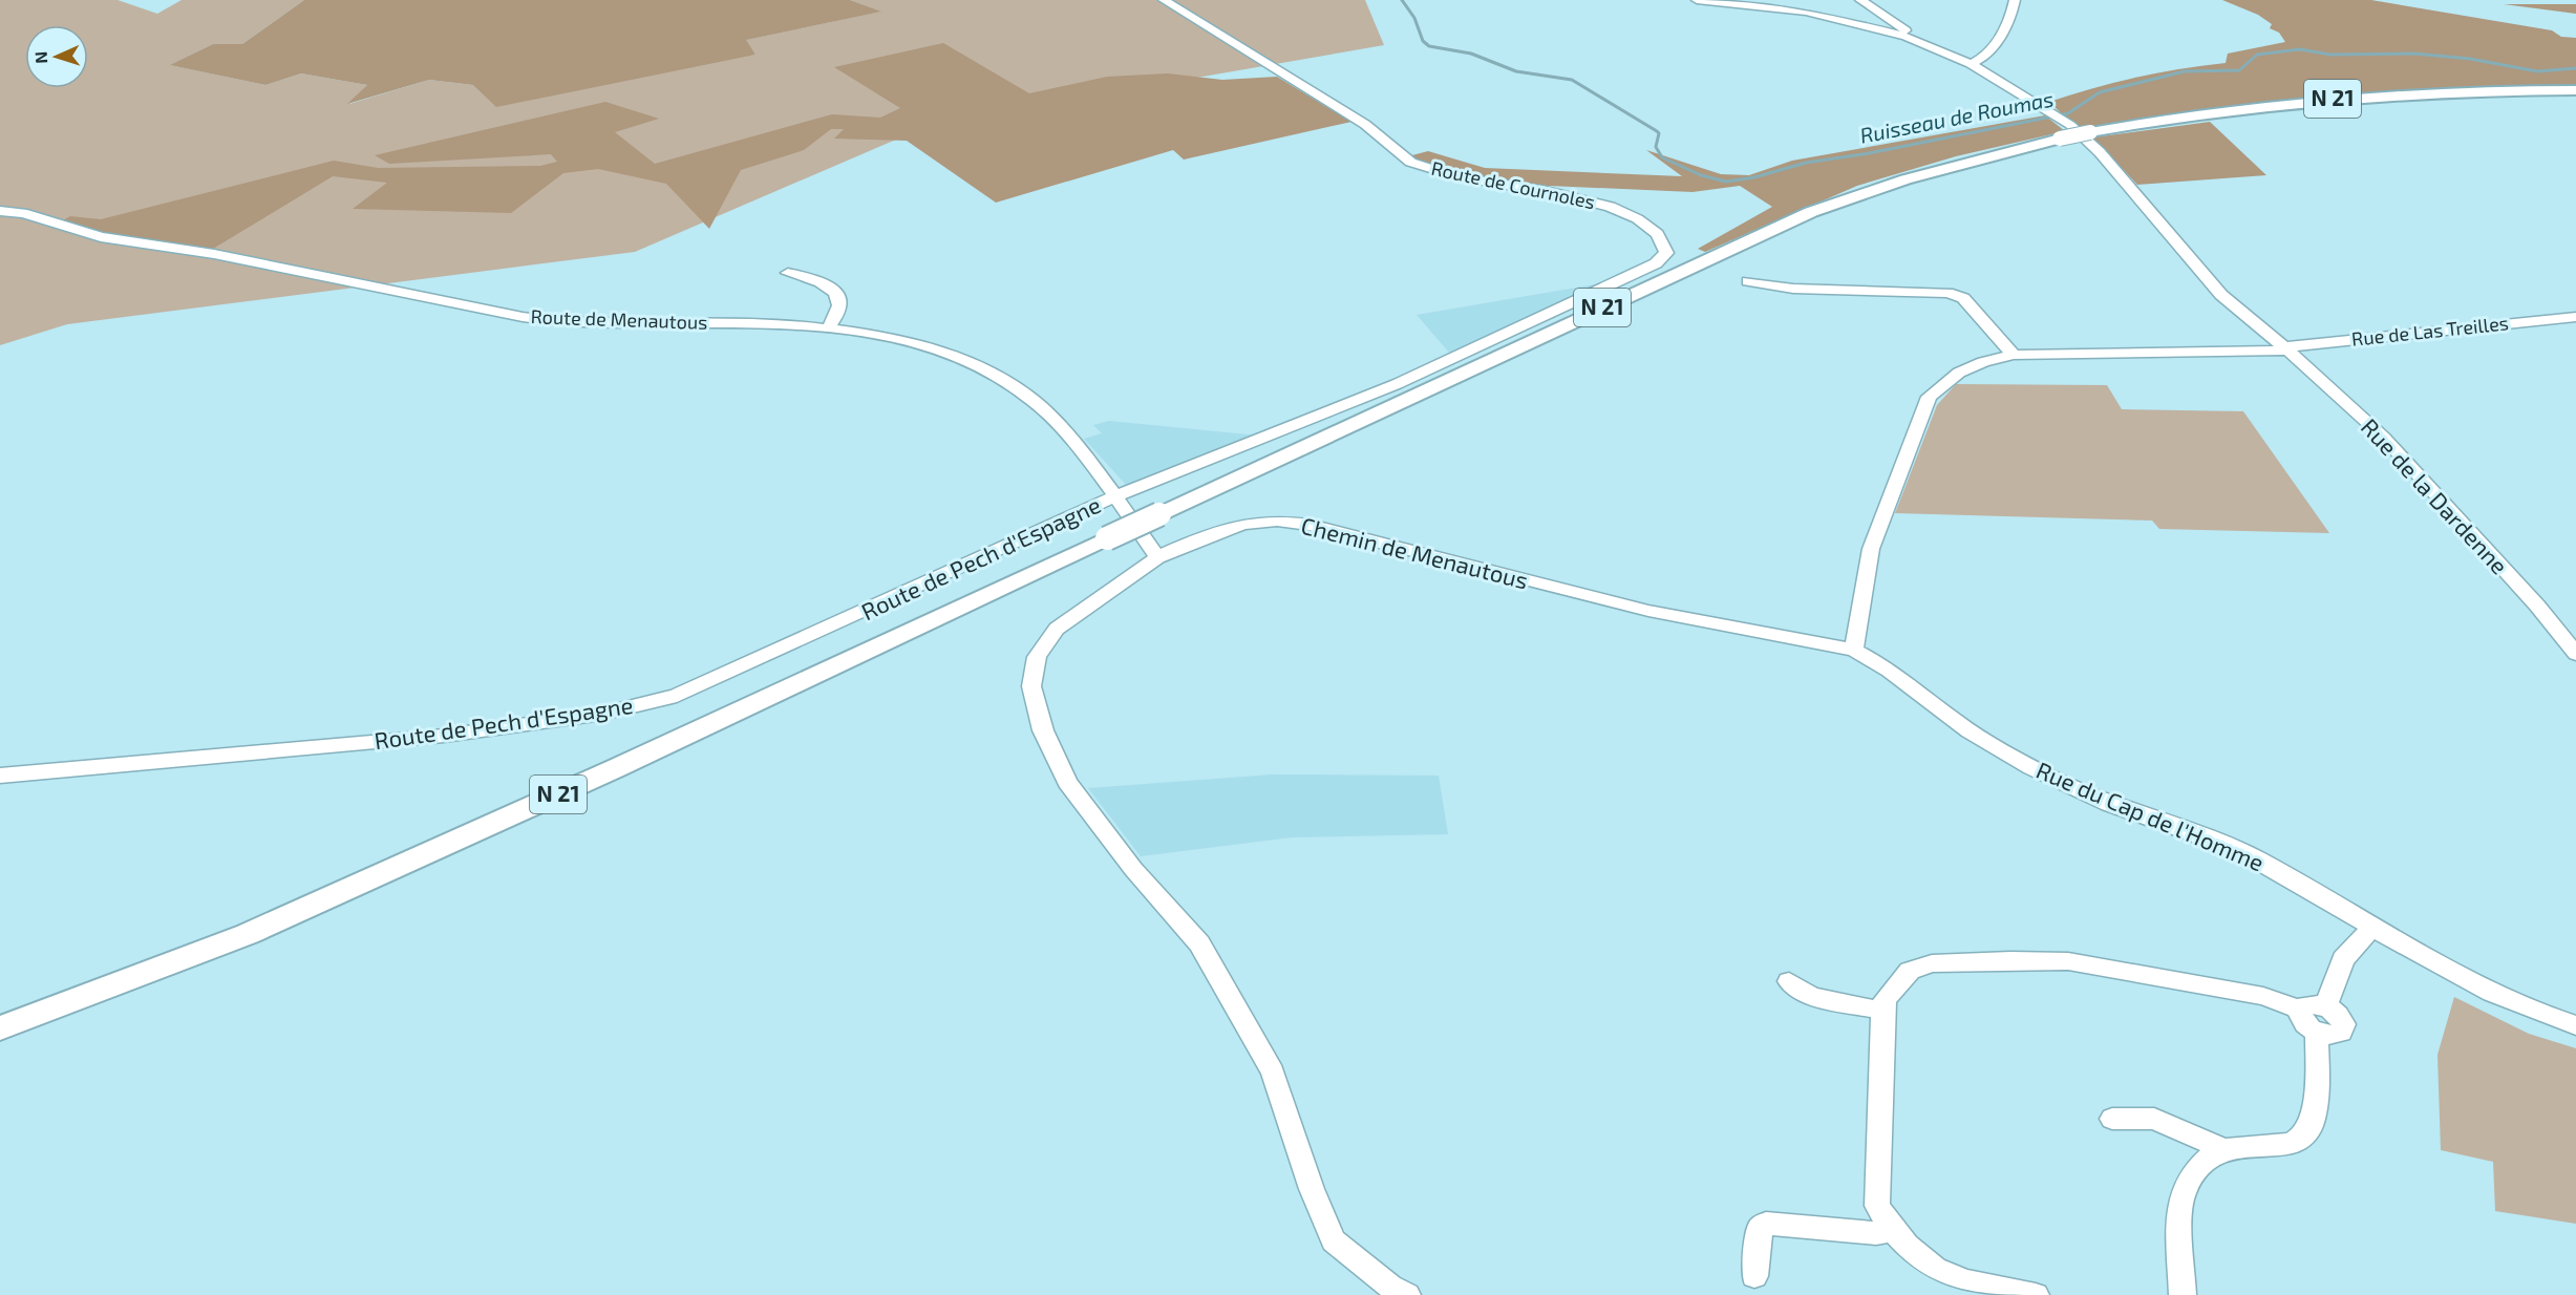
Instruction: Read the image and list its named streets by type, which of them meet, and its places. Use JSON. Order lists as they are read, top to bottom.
{
  "streets": {
    "main road": ["N 21"],
    "street": [
      "Route de Cournoles",
      "Route de Menautous",
      "Rue de Las Treilles",
      "Rue de la Dardenne",
      "Chemin de Menautous",
      "Route de Pech d'Espagne",
      "Rue du Cap de l'Homme"
    ]
  },
  "crossings": [
    ["Route de Cournoles", "Route de Menautous"],
    ["Route de Cournoles", "Route de Pech d'Espagne"],
    ["Route de Menautous", "Chemin de Menautous"],
    ["Route de Menautous", "Route de Pech d'Espagne"],
    ["Rue de Las Treilles", "Rue de la Dardenne"],
    ["Chemin de Menautous", "Rue du Cap de l'Homme"]
  ],
  "water": ["Ruisseau de Roumas"],
  "north": "left"
}
